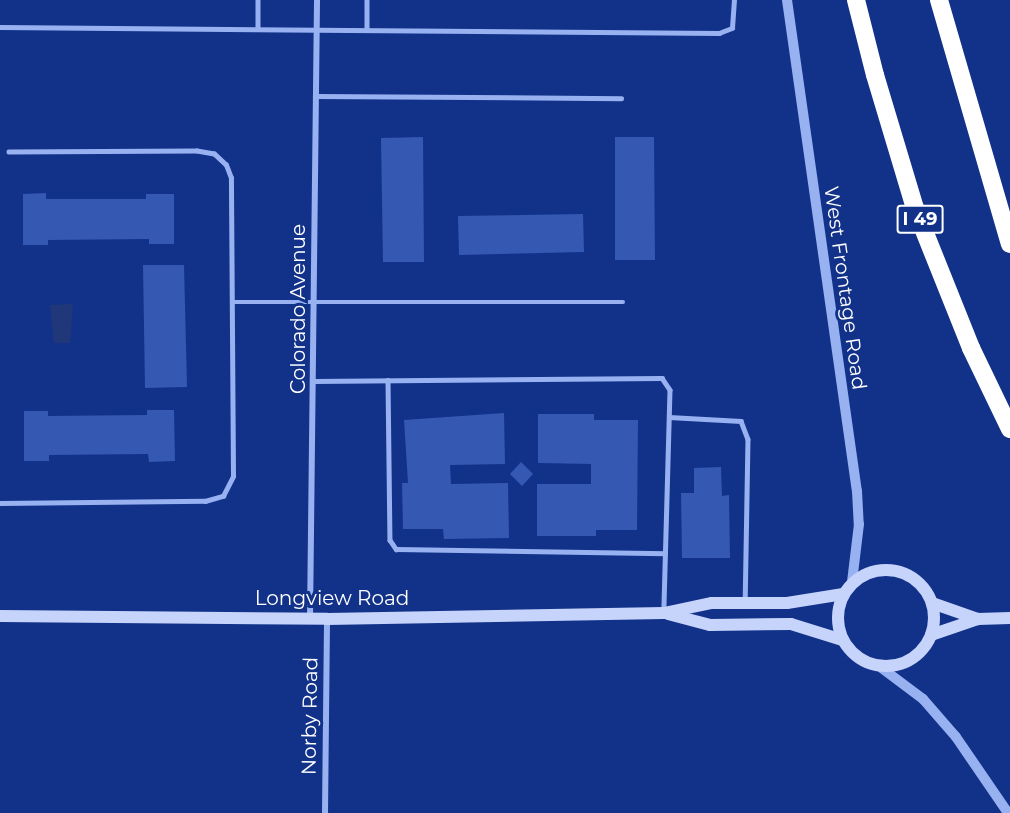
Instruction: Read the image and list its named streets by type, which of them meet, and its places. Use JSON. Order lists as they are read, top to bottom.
{
  "streets": {
    "highway": ["I 49"],
    "main road": ["Longview Road"],
    "street": ["West Frontage Road", "Colorado Avenue", "Norby Road"]
  },
  "crossings": [
    ["West Frontage Road", "Longview Road"],
    ["Colorado Avenue", "Longview Road"],
    ["Longview Road", "Norby Road"]
  ]
}
